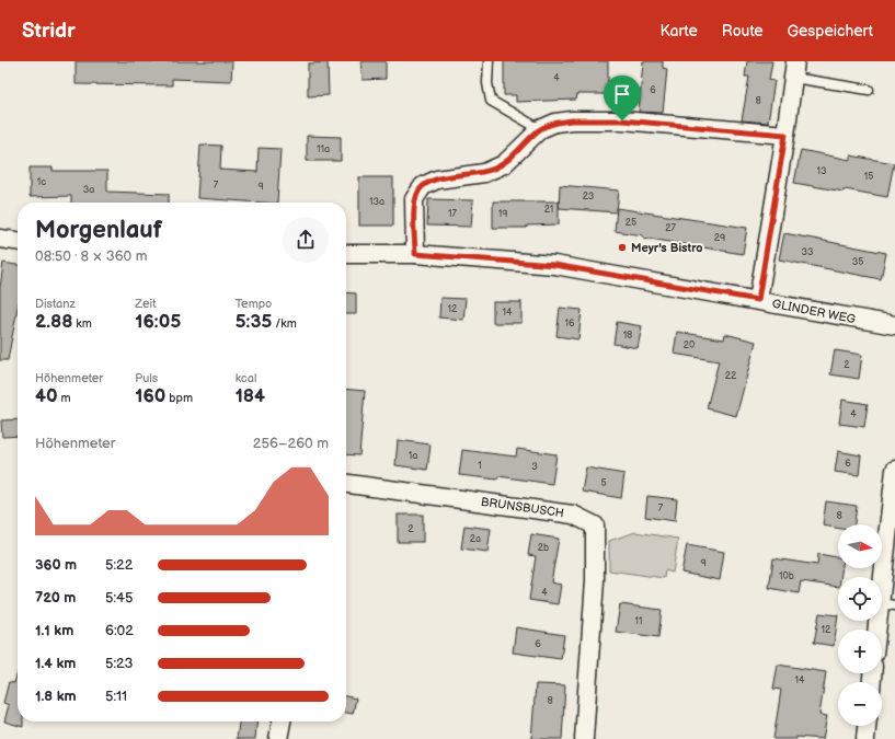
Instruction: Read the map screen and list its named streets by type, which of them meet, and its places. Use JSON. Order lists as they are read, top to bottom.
{
  "streets": {
    "street": ["GLINDER WEG", "BRUNSBUSCH"]
  },
  "places": ["Meyr's Bistro"],
  "house_numbers": [
    "4",
    "6",
    "8",
    "11a",
    "13",
    "15",
    "1c",
    "7",
    "9",
    "3a",
    "23",
    "13a",
    "21",
    "17",
    "19",
    "25",
    "27",
    "29",
    "33",
    "35",
    "12",
    "14",
    "16",
    "18",
    "20",
    "2",
    "22",
    "4",
    "1a",
    "6",
    "1",
    "3",
    "5",
    "7",
    "8",
    "2",
    "2a",
    "2b",
    "9",
    "10b",
    "4",
    "11",
    "12",
    "6",
    "14",
    "8"
  ],
  "north": "right",
  "page": {
    "header": "Stridr",
    "nav": ["Karte", "Route", "Gespeichert"],
    "heading": ["Morgenlauf", "08:50 · 8 × 360 m"],
    "stats": [
      ["Distanz", "2.88 km"],
      ["Zeit", "16:05"],
      ["Tempo", "5:35 /km"],
      ["Höhenmeter", "40 m"],
      ["Puls", "160 bpm"],
      ["kcal", "184"]
    ],
    "chart": ["Höhenmeter", "256–260 m"],
    "map_buttons": ["+", "−"],
    "list": [
      {
        "name": "360 m",
        "note": "5:22"
      },
      {
        "name": "720 m",
        "note": "5:45"
      },
      {
        "name": "1.1 km",
        "note": "6:02"
      },
      {
        "name": "1.4 km",
        "note": "5:23"
      },
      {
        "name": "1.8 km",
        "note": "5:11"
      }
    ]
  }
}
